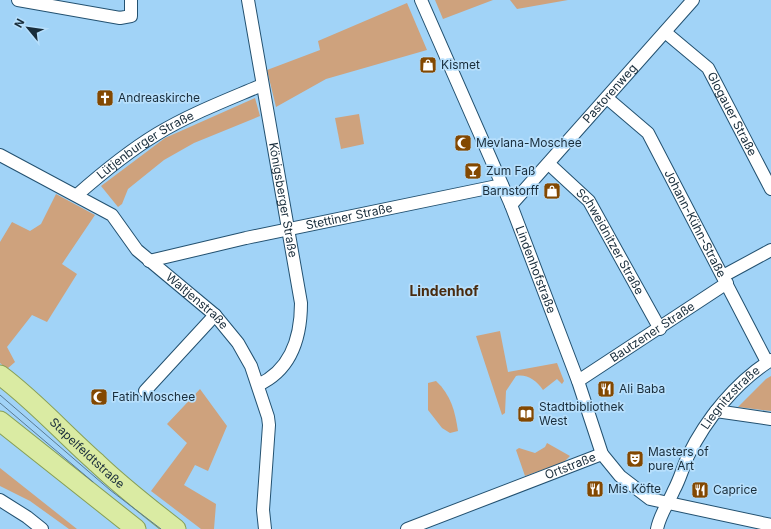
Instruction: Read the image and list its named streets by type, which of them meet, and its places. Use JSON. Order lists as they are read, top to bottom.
{
  "streets": {
    "main road": ["Stapelfeldtstraße"],
    "street": [
      "Pastorenweg",
      "Glogauer Straße",
      "Lütjenburger Straße",
      "Königsberger Straße",
      "Stettiner Straße",
      "Johann-Kühn-Straße",
      "Schweidnitzer Straße",
      "Lindenhofstraße",
      "Waltjenstraße",
      "Bautzener Straße",
      "Liegnitzstraße",
      "Ortstraße"
    ]
  },
  "crossings": [
    ["Pastorenweg", "Glogauer Straße"],
    ["Pastorenweg", "Johann-Kühn-Straße"],
    ["Pastorenweg", "Schweidnitzer Straße"],
    ["Pastorenweg", "Lindenhofstraße"],
    ["Lütjenburger Straße", "Königsberger Straße"],
    ["Lütjenburger Straße", "Waltjenstraße"],
    ["Königsberger Straße", "Stettiner Straße"],
    ["Königsberger Straße", "Waltjenstraße"],
    ["Stettiner Straße", "Lindenhofstraße"],
    ["Stettiner Straße", "Waltjenstraße"],
    ["Johann-Kühn-Straße", "Bautzener Straße"],
    ["Johann-Kühn-Straße", "Liegnitzstraße"],
    ["Schweidnitzer Straße", "Bautzener Straße"],
    ["Lindenhofstraße", "Bautzener Straße"],
    ["Lindenhofstraße", "Ortstraße"],
    ["Liegnitzstraße", "Ortstraße"]
  ],
  "districts": ["Lindenhof"],
  "places": {
    "shop": ["Kismet", "Barnstorff"],
    "church": ["Andreaskirche"],
    "mosque": ["Mevlana-Moschee", "Fatih Moschee"],
    "bar": ["Zum Faß"],
    "restaurant": ["Ali Baba", "Mis Köfte", "Caprice"],
    "library": ["Stadtbibliothek West"],
    "theatre": ["Masters of pure Art"]
  },
  "north": "top left"
}
